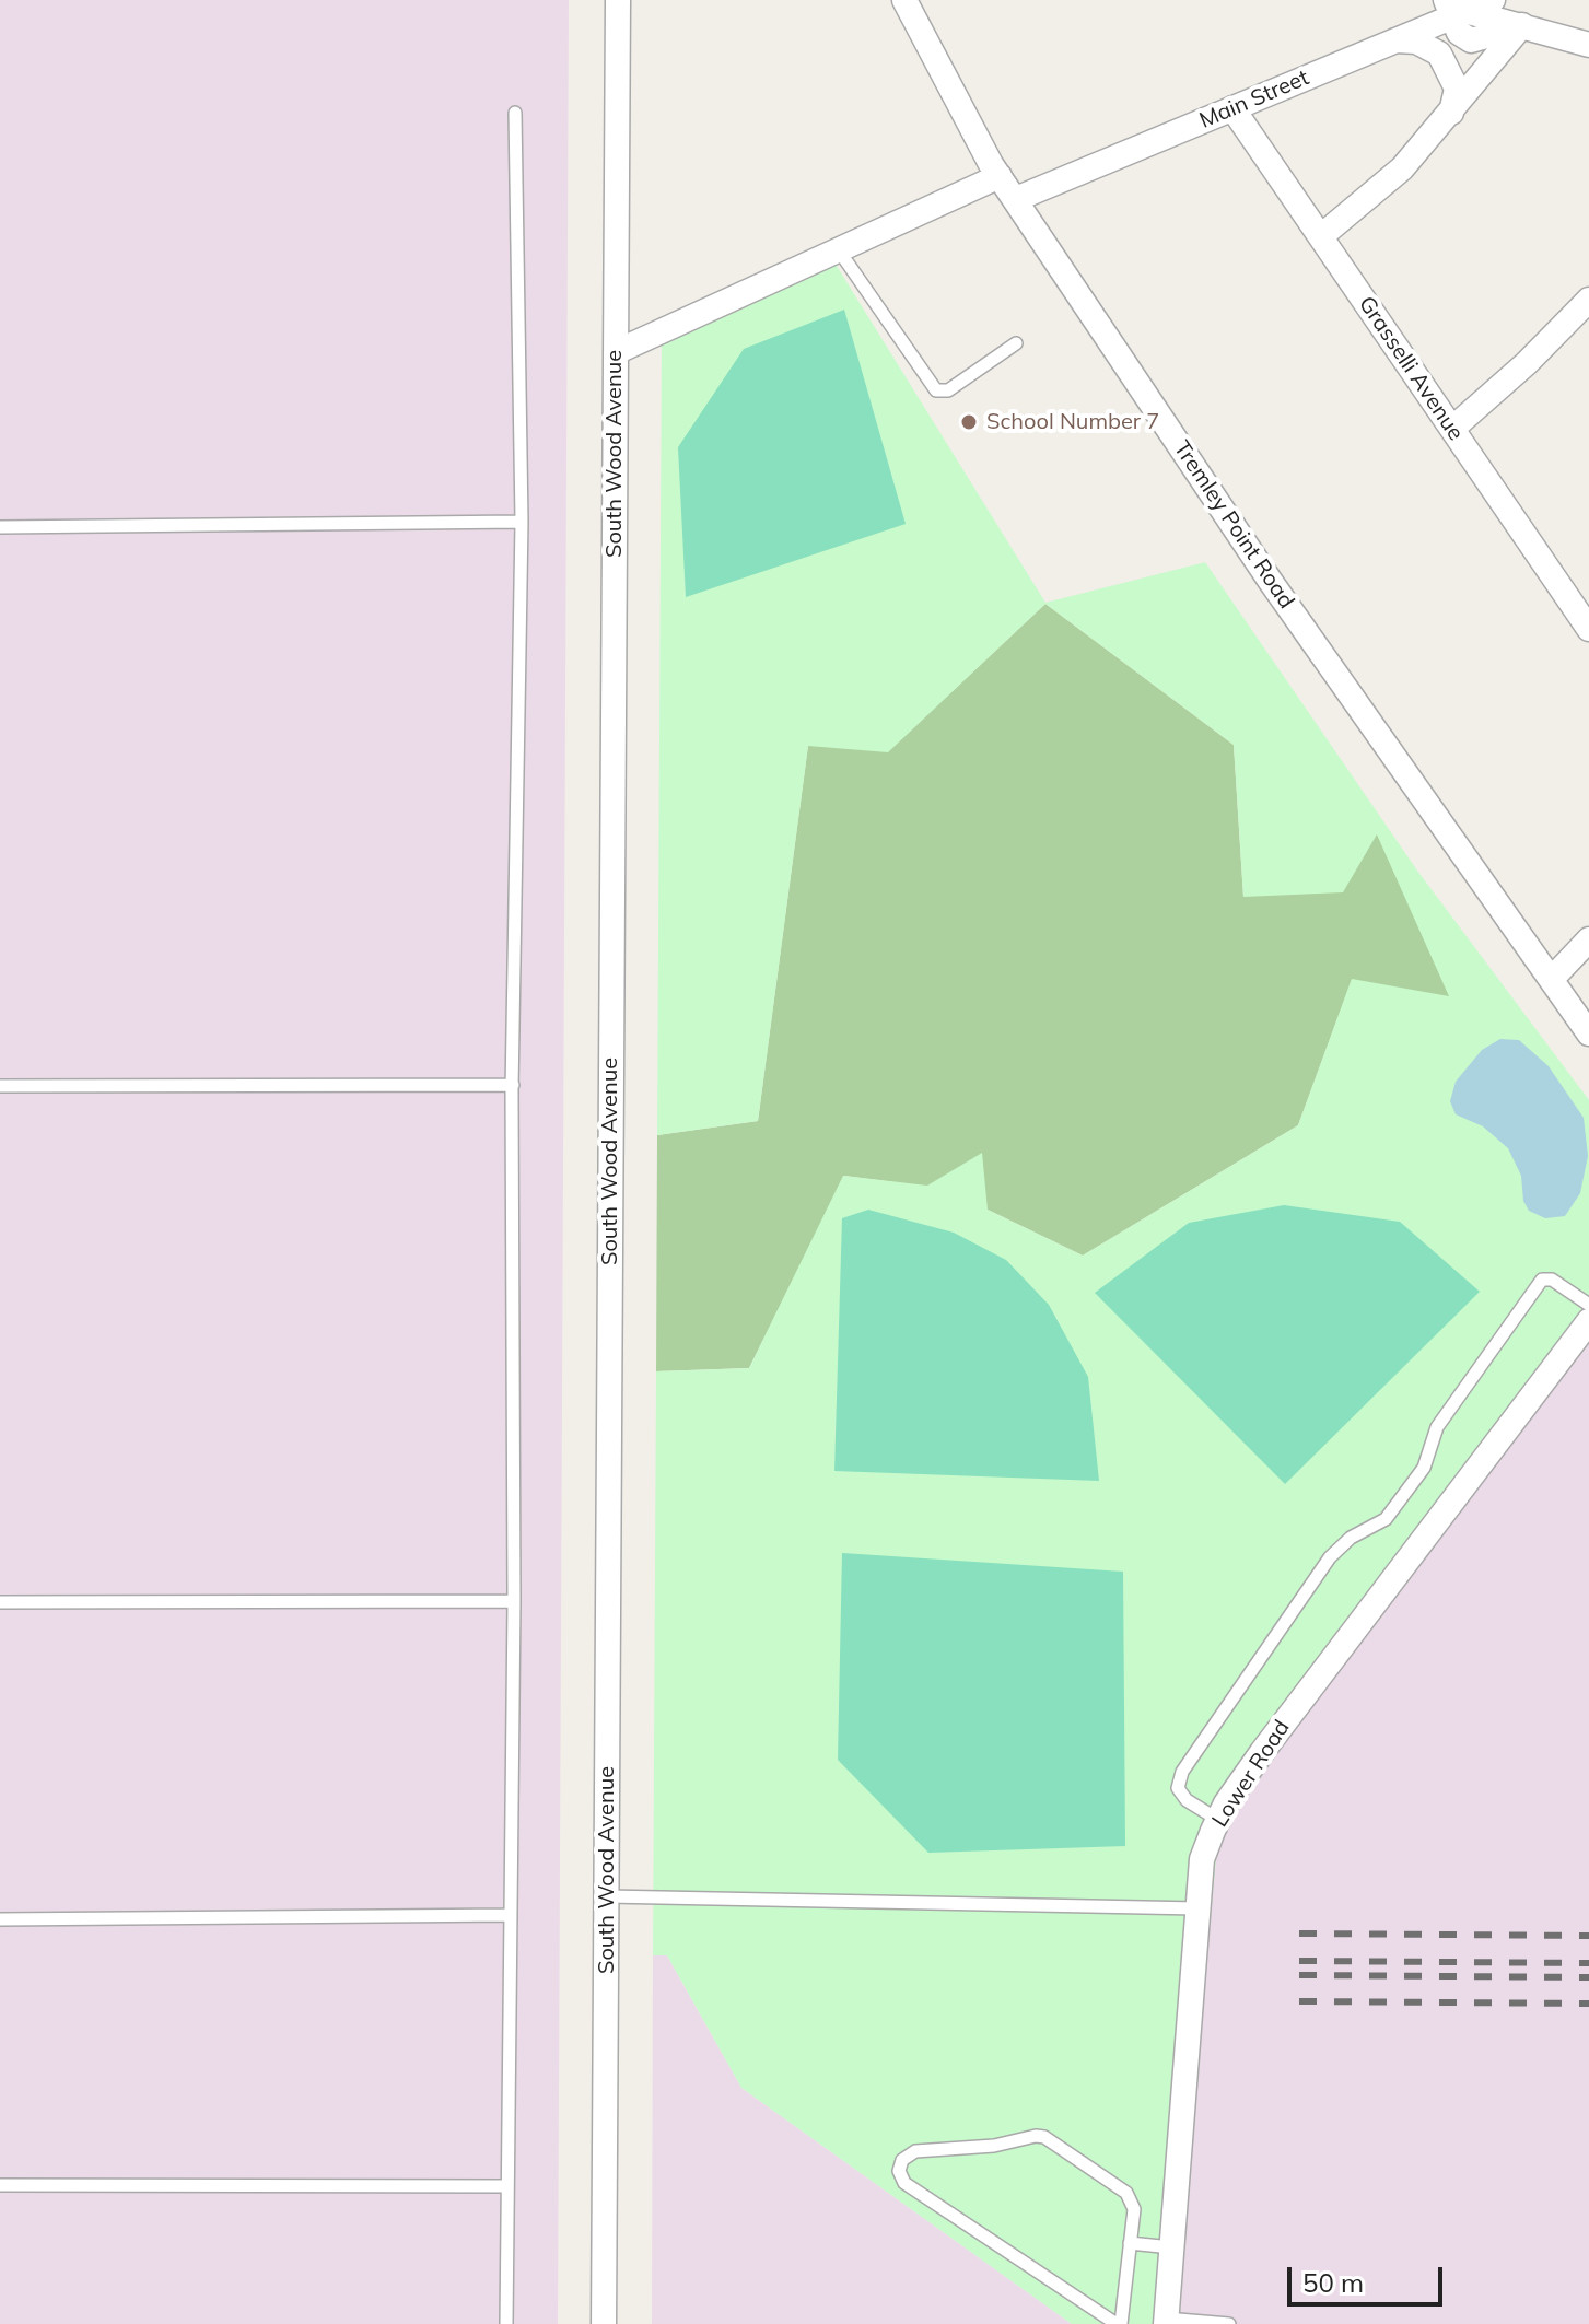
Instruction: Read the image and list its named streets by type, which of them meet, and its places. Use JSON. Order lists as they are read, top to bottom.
{
  "streets": {
    "street": [
      "Main Street",
      "Grasselli Avenue",
      "South Wood Avenue",
      "Tremley Point Road",
      "Lower Road"
    ]
  },
  "crossings": [
    ["Main Street", "Grasselli Avenue"],
    ["Main Street", "Tremley Point Road"]
  ],
  "places": ["School Number 7"],
  "scale_bar": "50 m"
}
